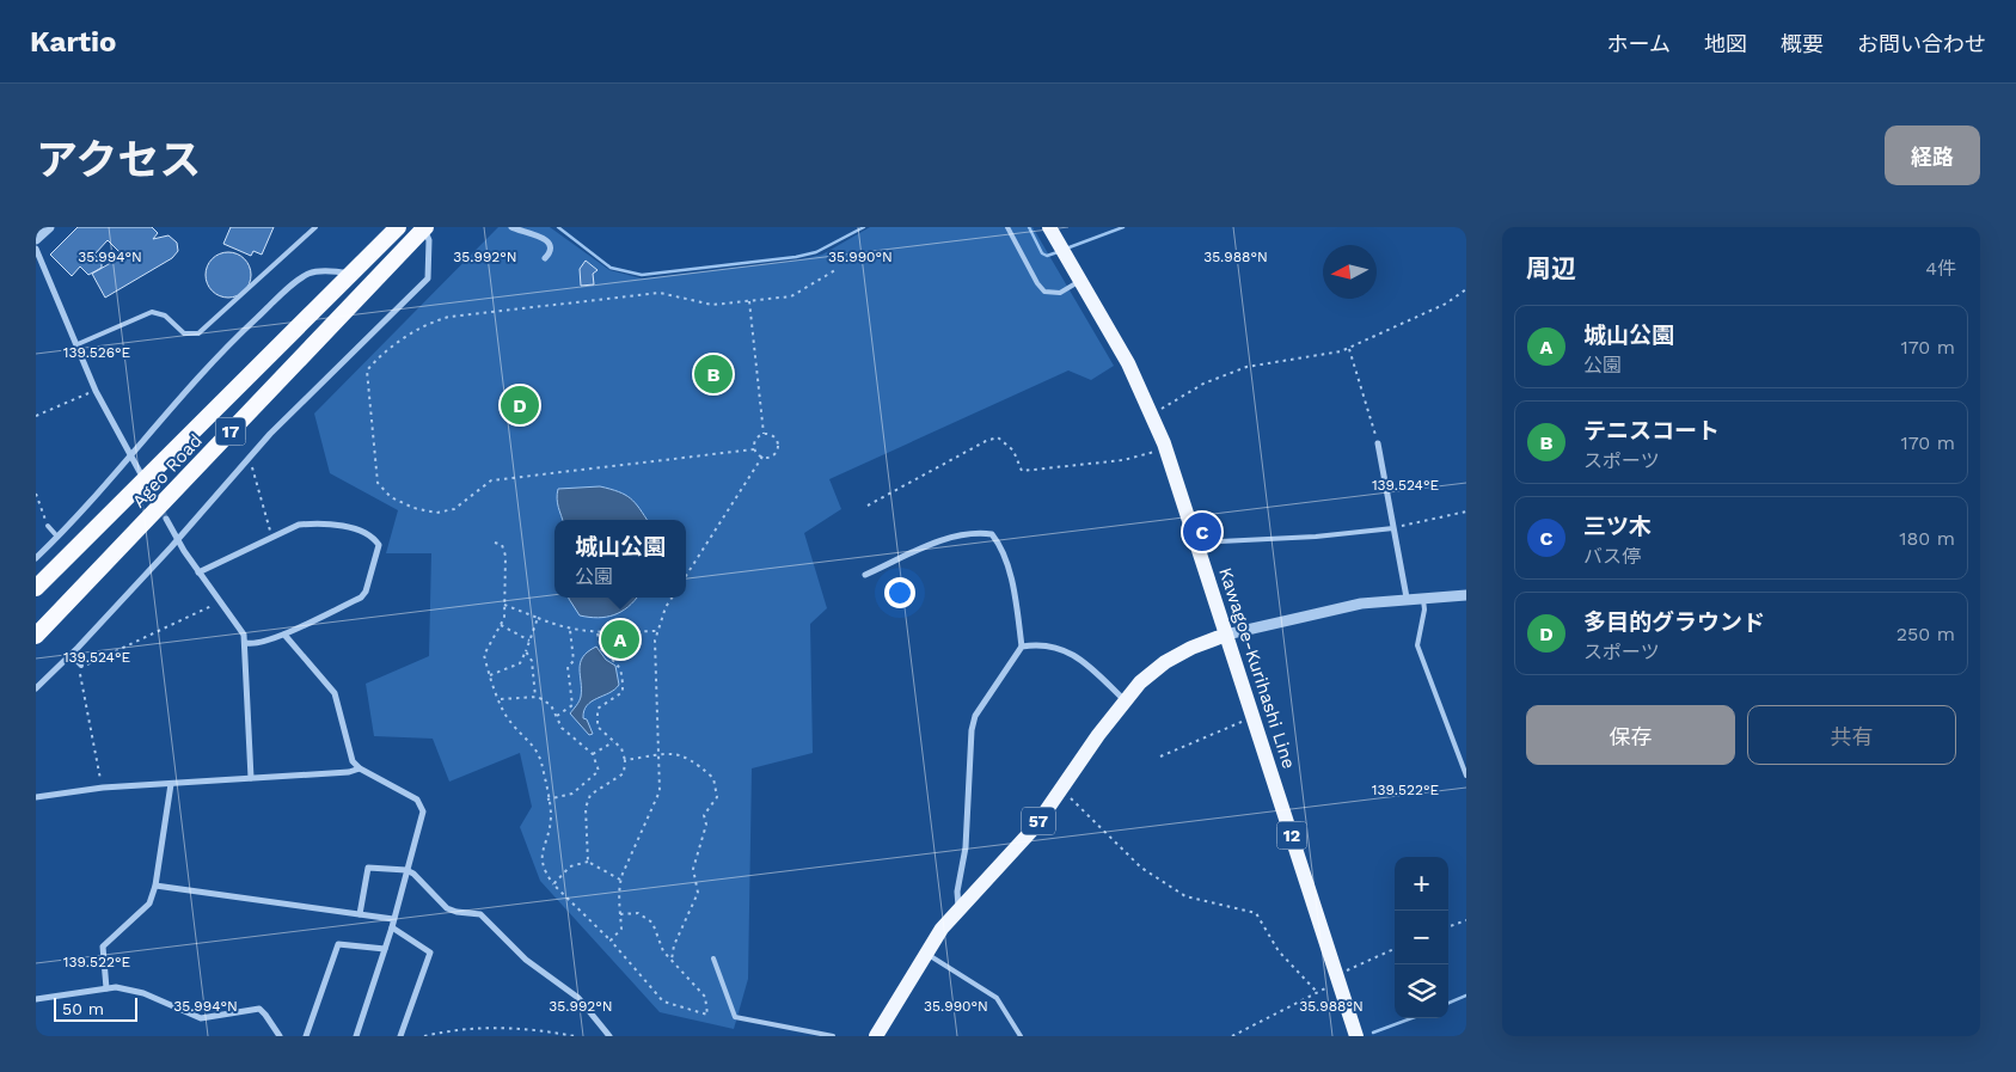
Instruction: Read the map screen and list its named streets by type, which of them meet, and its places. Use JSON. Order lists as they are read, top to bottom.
{
  "streets": {
    "highway": ["17", "Ageo Road"],
    "main road": ["Kawagoe-Kurihashi Line", "57", "12"]
  },
  "crossings": [
    ["Kawagoe-Kurihashi Line", "57"]
  ],
  "scale_bar": "50 m",
  "north": "left",
  "page": {
    "header": "Kartio",
    "nav": [
      "ホーム",
      "地図",
      "概要",
      "お問い合わせ"
    ],
    "title": "アクセス",
    "buttons": [
      "経路",
      ["保存", "共有"]
    ],
    "heading": ["周辺", "4件"],
    "list": [
      {
        "mark": "A",
        "name": "城山公園",
        "note": "公園",
        "value": "170 m"
      },
      {
        "mark": "B",
        "name": "テニスコート",
        "note": "スポーツ",
        "value": "170 m"
      },
      {
        "mark": "C",
        "name": "三ツ木",
        "note": "バス停",
        "value": "180 m"
      },
      {
        "mark": "D",
        "name": "多目的グラウンド",
        "note": "スポーツ",
        "value": "250 m"
      }
    ],
    "pins": [
      "B",
      "D",
      "C",
      "A"
    ],
    "popup": ["城山公園", "公園"],
    "map_buttons": ["+", "−"],
    "scale": "50 m"
  },
  "coordinates": [
    "35.994°N",
    "35.992°N",
    "35.990°N",
    "35.988°N",
    "139.526°E",
    "139.524°E",
    "139.522°E"
  ]
}
